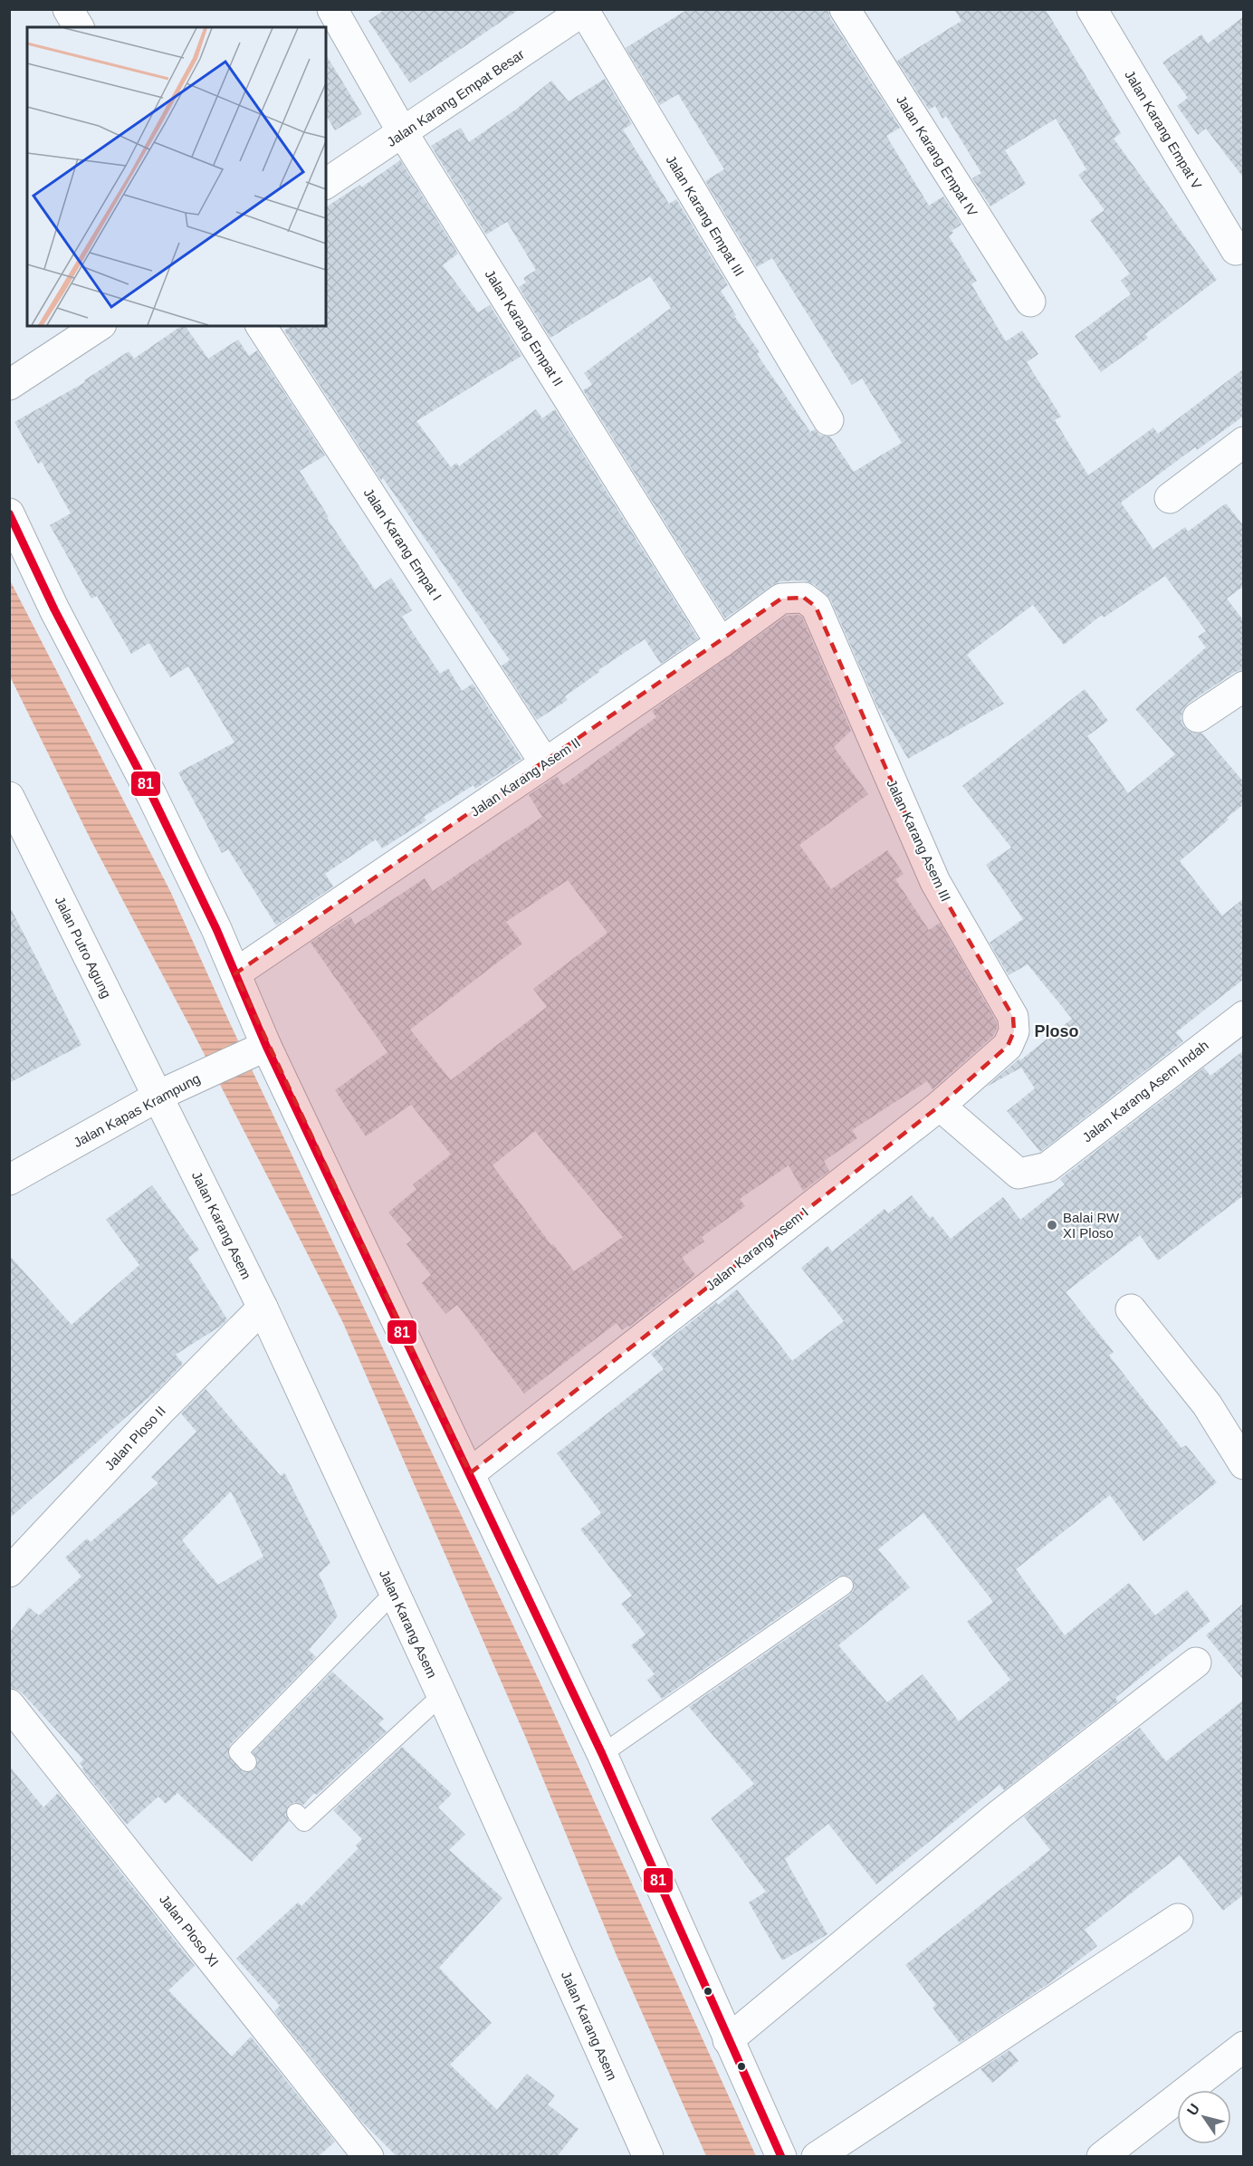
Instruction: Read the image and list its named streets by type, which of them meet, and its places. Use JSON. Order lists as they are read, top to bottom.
{
  "streets": {
    "street": [
      "Jalan Karang Empat Besar",
      "Jalan Karang Empat V",
      "Jalan Karang Empat IV",
      "Jalan Karang Empat III",
      "Jalan Karang Empat II",
      "Jalan Karang Empat I",
      "Jalan Karang Asem II",
      "Jalan Karang Asem III",
      "Jalan Putro Agung",
      "Jalan Karang Asem Indah",
      "Jalan Kapas Krampung",
      "Jalan Karang Asem",
      "Jalan Karang Asem I",
      "Jalan Ploso II",
      "Jalan Ploso XI"
    ]
  },
  "crossings": [
    ["Jalan Karang Empat Besar", "Jalan Karang Empat III"],
    ["Jalan Karang Empat Besar", "Jalan Karang Empat II"],
    ["Jalan Karang Empat II", "Jalan Karang Asem II"],
    ["Jalan Karang Empat I", "Jalan Karang Asem II"],
    ["Jalan Karang Asem II", "Jalan Karang Asem III"],
    ["Jalan Karang Asem III", "Jalan Karang Asem Indah"],
    ["Jalan Karang Asem III", "Jalan Karang Asem I"],
    ["Jalan Putro Agung", "Jalan Kapas Krampung"],
    ["Jalan Putro Agung", "Jalan Karang Asem"],
    ["Jalan Karang Asem Indah", "Jalan Karang Asem I"],
    ["Jalan Kapas Krampung", "Jalan Karang Asem"],
    ["Jalan Karang Asem", "Jalan Ploso II"]
  ],
  "districts": ["Ploso"],
  "places": ["Balai RW XI Ploso"],
  "lines": ["transit line 81"],
  "north": "top left"
}
